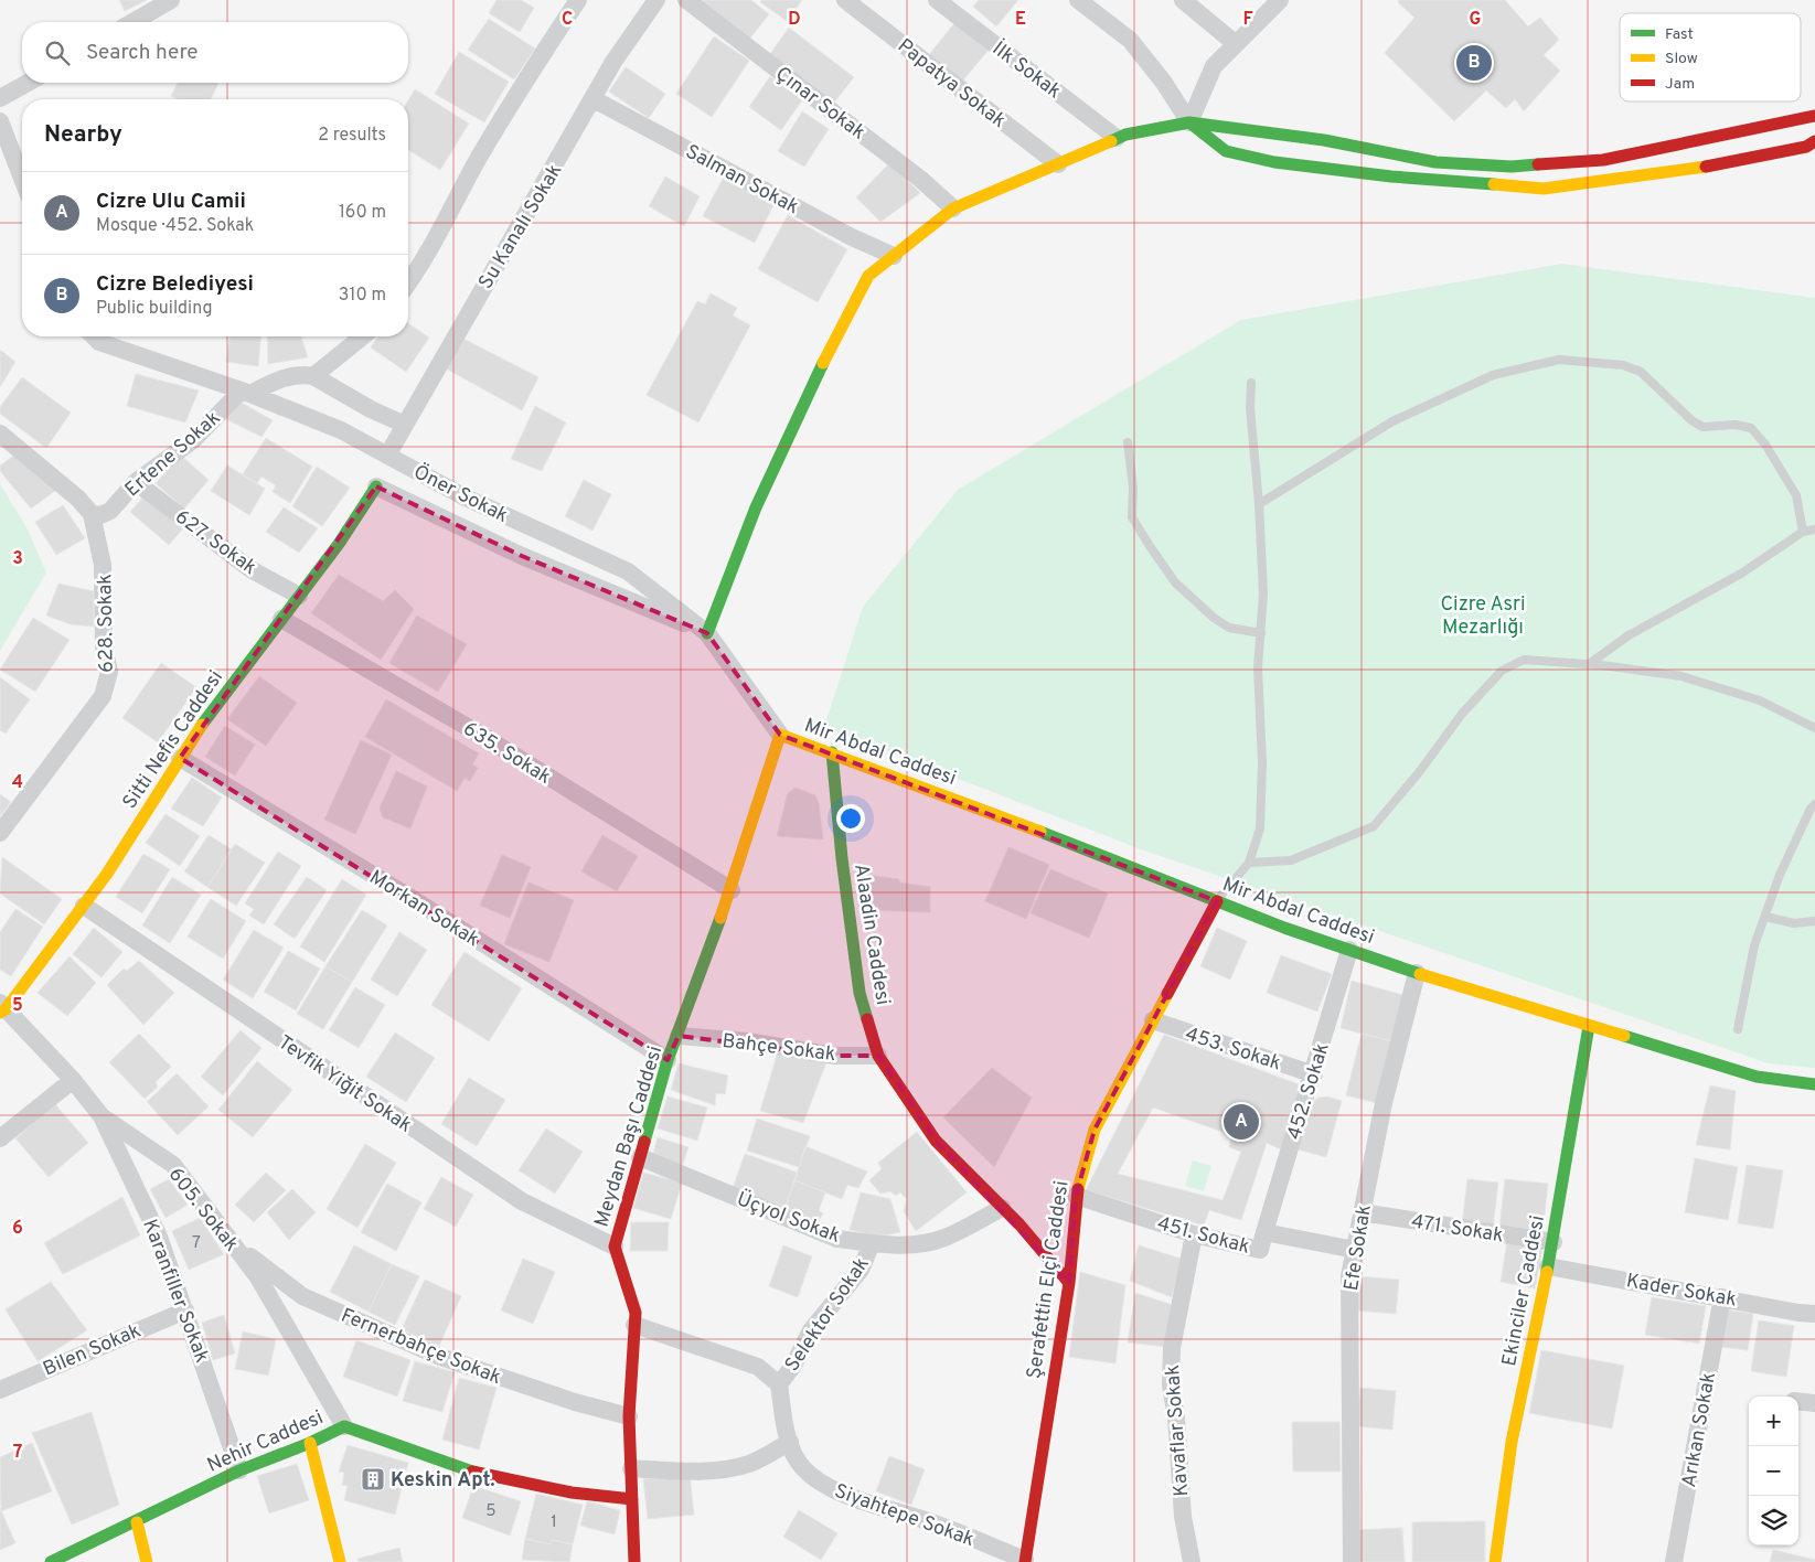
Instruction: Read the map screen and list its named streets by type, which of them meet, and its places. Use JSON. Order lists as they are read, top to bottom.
{
  "streets": {
    "street": [
      "İlk Sokak",
      "Papatya Sokak",
      "Çınar Sokak",
      "Salman Sokak",
      "Su Kanalı Sokak",
      "Ertene Sokak",
      "Öner Sokak",
      "627. Sokak",
      "628. Sokak",
      "Sitti Nefis Caddesi",
      "Mir Abdal Caddesi",
      "635. Sokak",
      "Morkan Sokak",
      "Alaadin Caddesi",
      "Bahçe Sokak",
      "453. Sokak",
      "Tevfik Yiğit Sokak",
      "452. Sokak",
      "Meydan Başı Caddesi",
      "605. Sokak",
      "Üçyol Sokak",
      "471. Sokak",
      "451. Sokak",
      "Efe Sokak",
      "Şerafettin Elçi Caddesi",
      "Kader Sokak",
      "Karanfiller Sokak",
      "Ekinciler Caddesi",
      "Selektor Sokak",
      "Fernerbahçe Sokak",
      "Bilen Sokak",
      "Arıkan Sokak",
      "Kavaflar Sokak",
      "Nehir Caddesi",
      "Siyahtepe Sokak"
    ]
  },
  "crossings": [
    ["Salman Sokak", "Su Kanalı Sokak"],
    ["Su Kanalı Sokak", "Öner Sokak"],
    ["Ertene Sokak", "Öner Sokak"],
    ["Ertene Sokak", "627. Sokak"],
    ["Ertene Sokak", "628. Sokak"],
    ["Öner Sokak", "Mir Abdal Caddesi"],
    ["Öner Sokak", "Meydan Başı Caddesi"],
    ["627. Sokak", "Sitti Nefis Caddesi"],
    ["Sitti Nefis Caddesi", "635. Sokak"],
    ["Sitti Nefis Caddesi", "Morkan Sokak"],
    ["Sitti Nefis Caddesi", "Tevfik Yiğit Sokak"],
    ["Sitti Nefis Caddesi", "605. Sokak"],
    ["Mir Abdal Caddesi", "Alaadin Caddesi"],
    ["Mir Abdal Caddesi", "452. Sokak"],
    ["Mir Abdal Caddesi", "Meydan Başı Caddesi"],
    ["Mir Abdal Caddesi", "Efe Sokak"],
    ["Mir Abdal Caddesi", "Şerafettin Elçi Caddesi"],
    ["Mir Abdal Caddesi", "Ekinciler Caddesi"],
    ["635. Sokak", "Meydan Başı Caddesi"],
    ["Morkan Sokak", "Meydan Başı Caddesi"],
    ["Alaadin Caddesi", "Bahçe Sokak"],
    ["Alaadin Caddesi", "Üçyol Sokak"],
    ["Alaadin Caddesi", "Şerafettin Elçi Caddesi"],
    ["Bahçe Sokak", "Meydan Başı Caddesi"],
    ["453. Sokak", "452. Sokak"],
    ["453. Sokak", "Şerafettin Elçi Caddesi"],
    ["Tevfik Yiğit Sokak", "Meydan Başı Caddesi"],
    ["452. Sokak", "451. Sokak"],
    ["Meydan Başı Caddesi", "Üçyol Sokak"],
    ["Meydan Başı Caddesi", "Fernerbahçe Sokak"],
    ["Meydan Başı Caddesi", "Nehir Caddesi"],
    ["605. Sokak", "Karanfiller Sokak"],
    ["605. Sokak", "Fernerbahçe Sokak"],
    ["605. Sokak", "Nehir Caddesi"],
    ["Üçyol Sokak", "Selektor Sokak"],
    ["471. Sokak", "Efe Sokak"],
    ["471. Sokak", "Ekinciler Caddesi"],
    ["451. Sokak", "Efe Sokak"],
    ["451. Sokak", "Şerafettin Elçi Caddesi"],
    ["451. Sokak", "Kavaflar Sokak"],
    ["Şerafettin Elçi Caddesi", "Siyahtepe Sokak"],
    ["Kader Sokak", "Ekinciler Caddesi"],
    ["Kader Sokak", "Arıkan Sokak"],
    ["Karanfiller Sokak", "Bilen Sokak"],
    ["Karanfiller Sokak", "Nehir Caddesi"],
    ["Selektor Sokak", "Siyahtepe Sokak"]
  ],
  "parks": ["Cizre Asri Mezarlığı"],
  "places": {
    "building": ["Keskin Apt."]
  },
  "house_numbers": ["7", "5", "1"],
  "legend": ["Fast", "Slow", "Jam"],
  "page": {
    "search": "Search here",
    "pins": ["B", "A"],
    "heading": ["Nearby", "2 results"],
    "list": [
      {
        "mark": "A",
        "name": "Cizre Ulu Camii",
        "note": "Mosque · 452. Sokak",
        "value": "160 m"
      },
      {
        "mark": "B",
        "name": "Cizre Belediyesi",
        "note": "Public building",
        "value": "310 m"
      }
    ],
    "map_buttons": ["+", "−"]
  },
  "grid": {
    "columns": [
      "C",
      "D",
      "E",
      "F",
      "G"
    ],
    "rows": [
      "3",
      "4",
      "5",
      "6",
      "7"
    ]
  }
}
